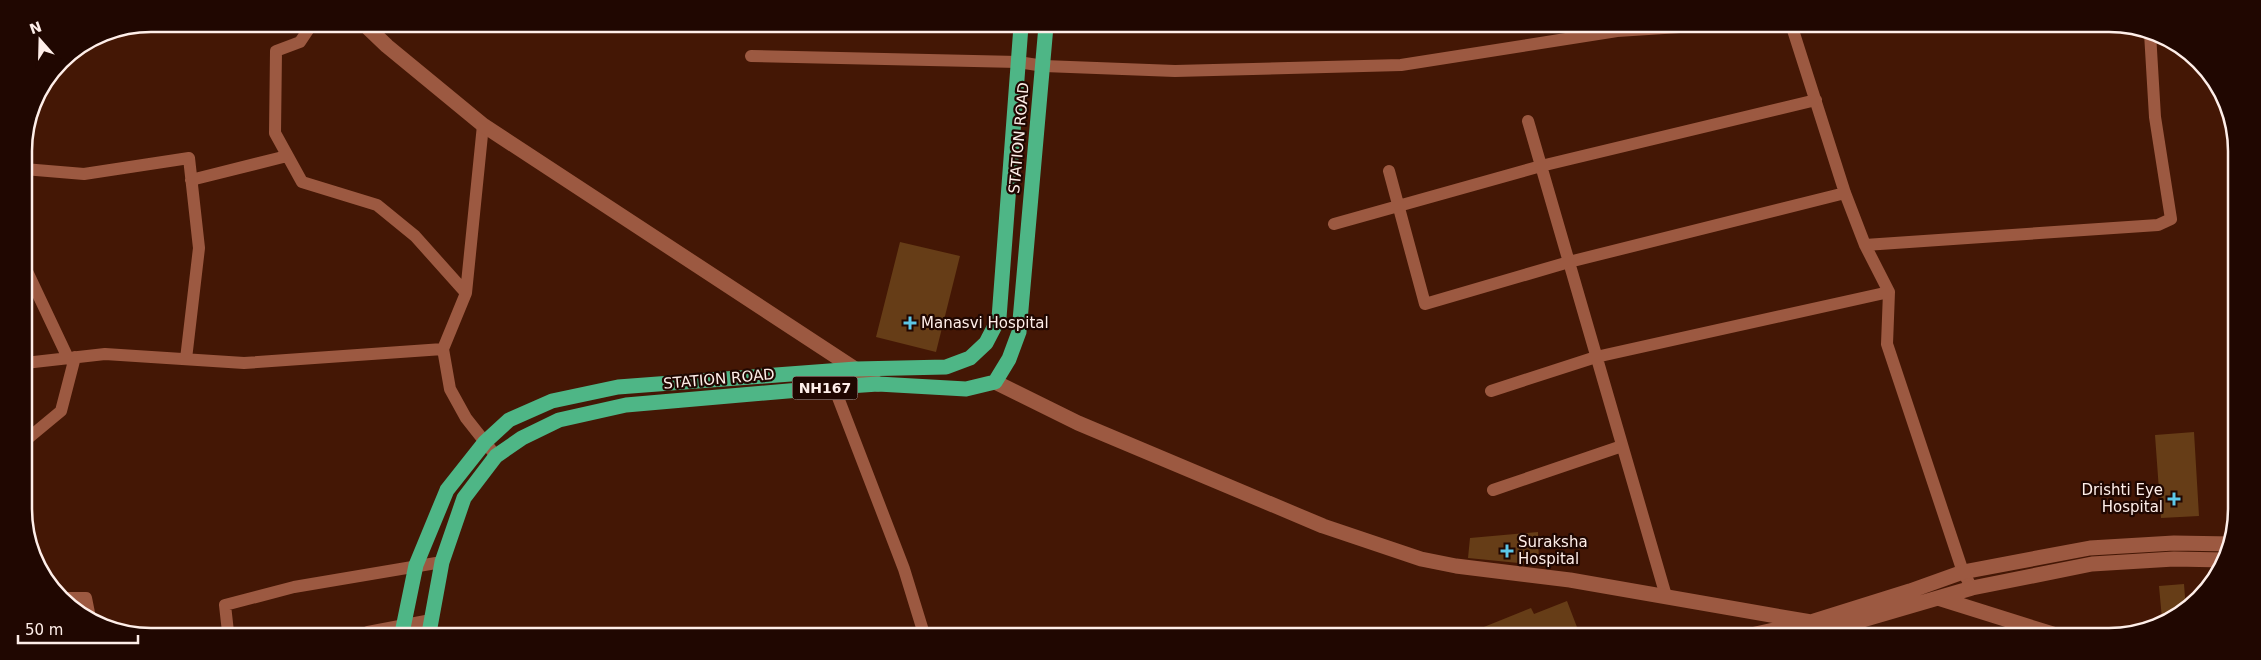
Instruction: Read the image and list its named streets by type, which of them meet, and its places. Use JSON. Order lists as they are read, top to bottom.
{
  "streets": {
    "highway": ["STATION ROAD", "NH167"]
  },
  "places": {
    "health": ["Manasvi Hospital", "Drishti Eye Hospital", "Suraksha Hospital"]
  },
  "scale_bar": "50 m",
  "north": "top"
}
